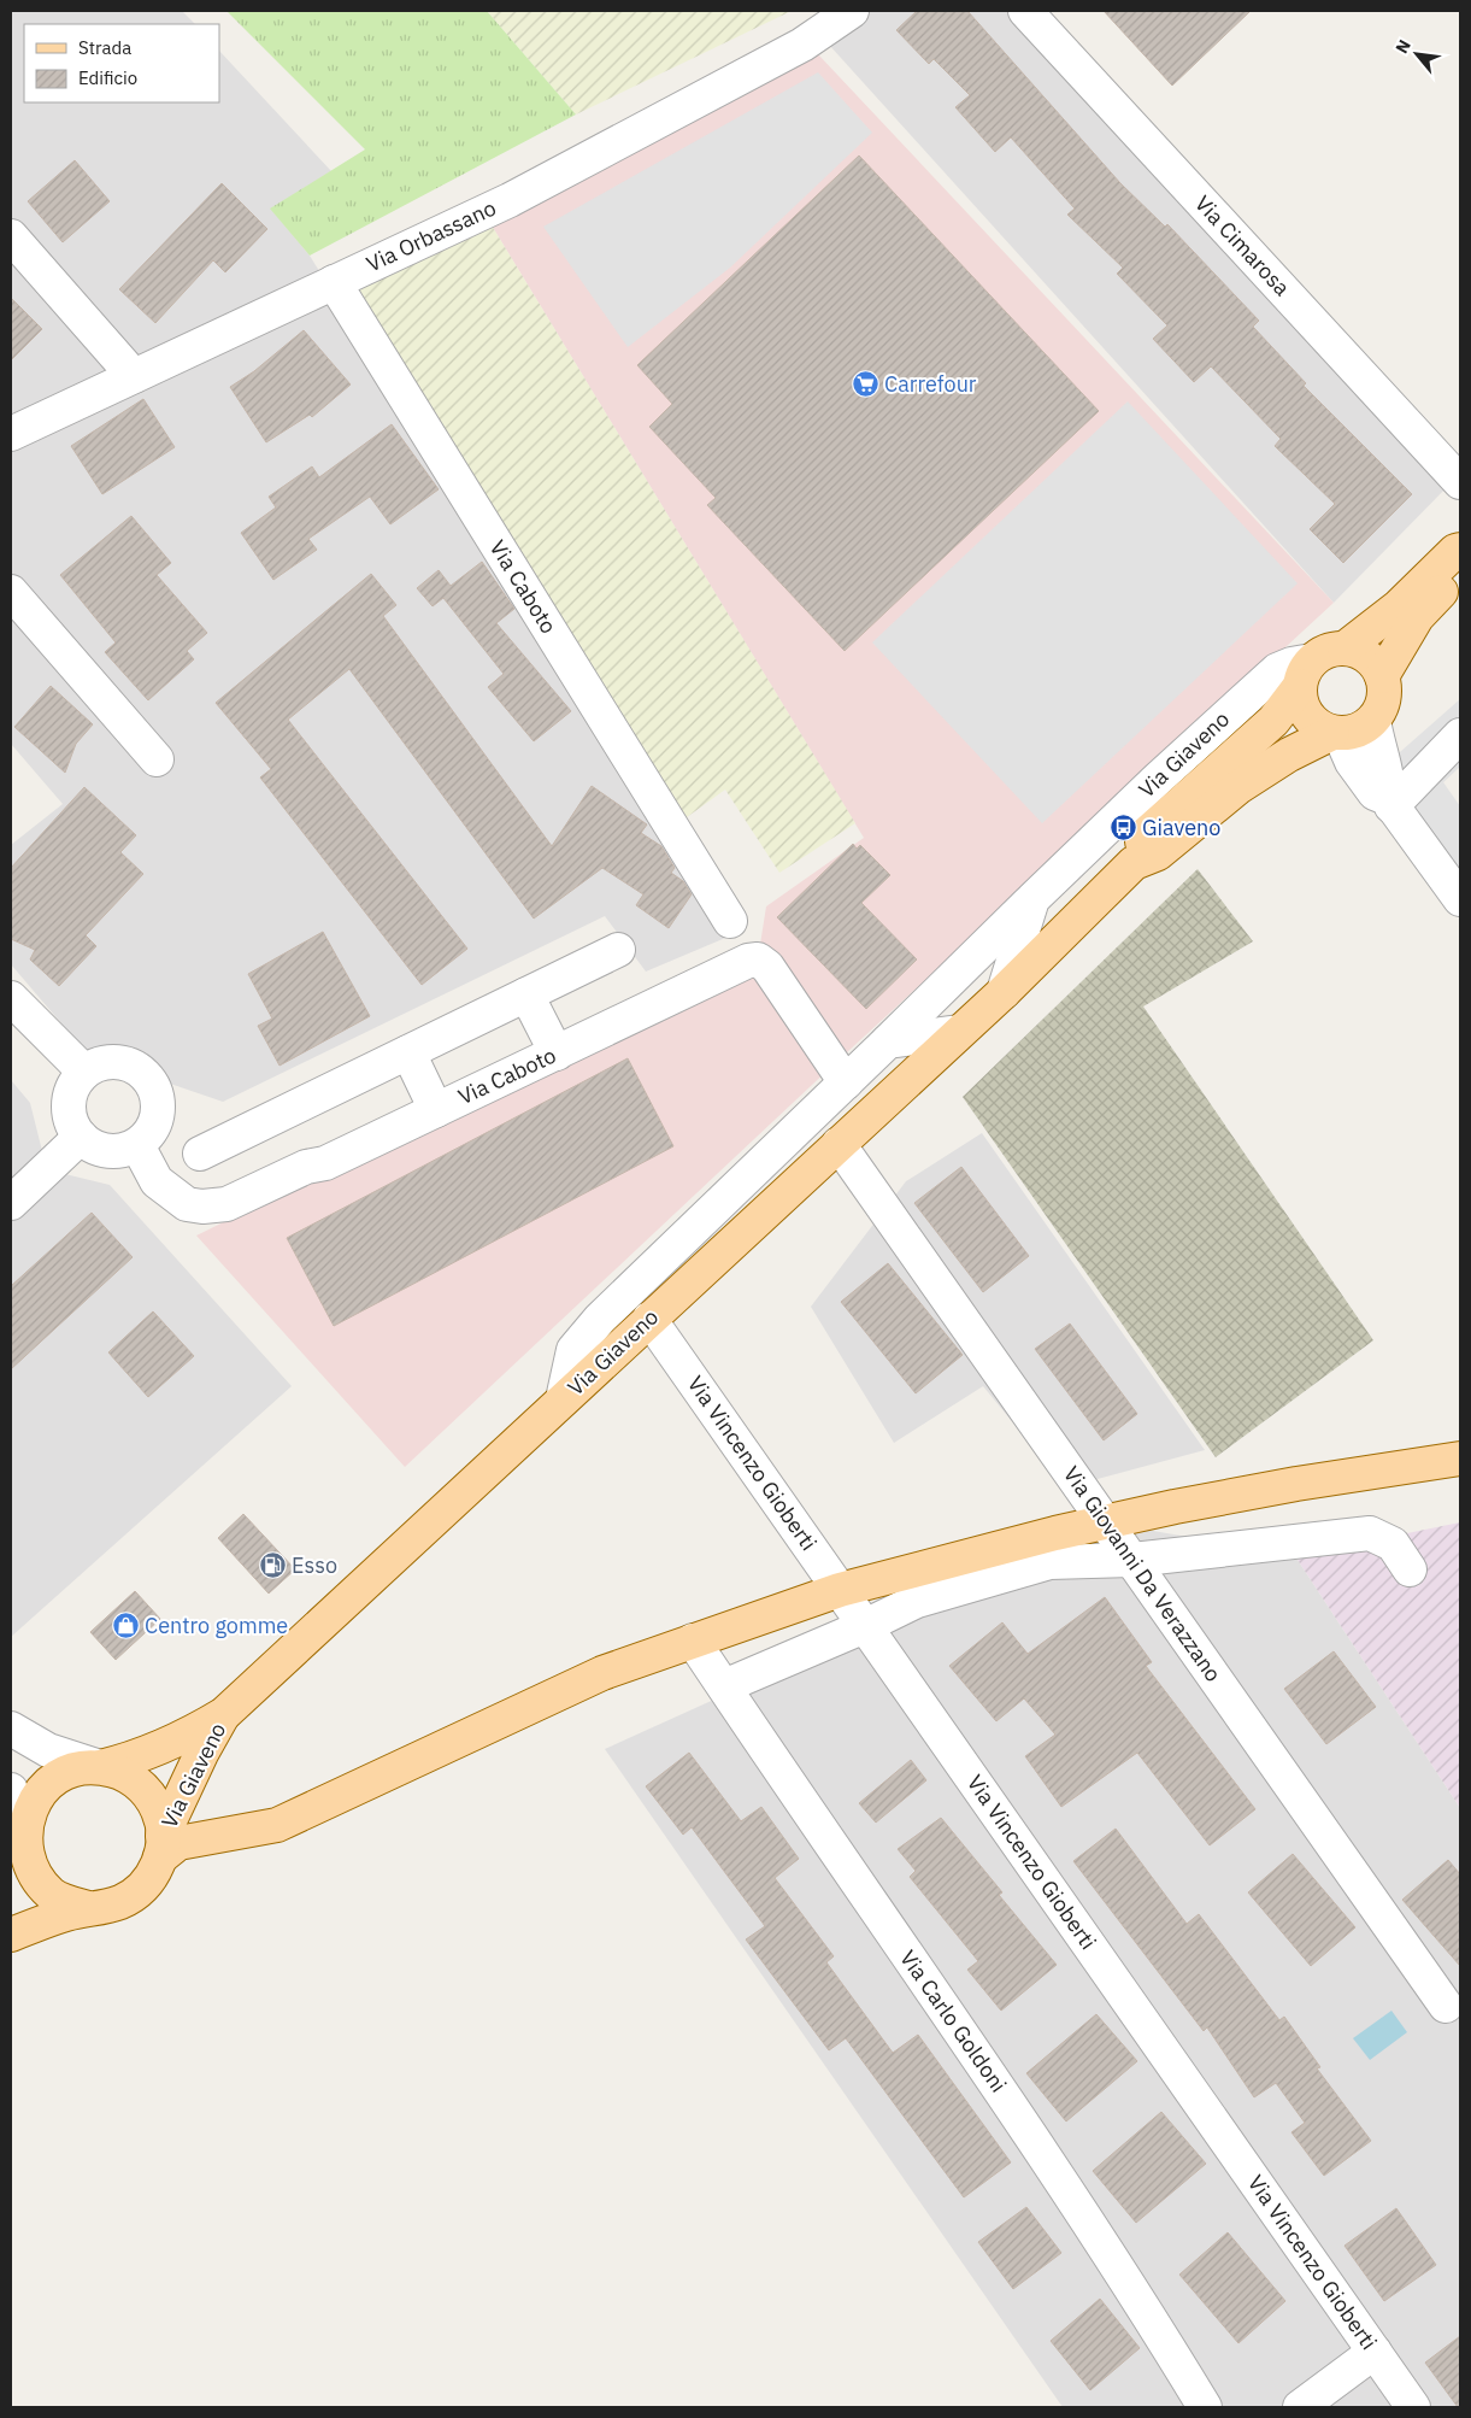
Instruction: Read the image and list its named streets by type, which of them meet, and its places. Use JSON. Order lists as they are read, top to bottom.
{
  "streets": {
    "main road": ["Via Giaveno"],
    "street": [
      "Via Orbassano",
      "Via Cimarosa",
      "Via Caboto",
      "Via Vincenzo Gioberti",
      "Via Giovanni Da Verazzano",
      "Via Carlo Goldoni"
    ]
  },
  "crossings": [
    ["Via Orbassano", "Via Caboto"],
    ["Via Giaveno", "Via Vincenzo Gioberti"],
    ["Via Giaveno", "Via Giovanni Da Verazzano"]
  ],
  "places": {
    "supermarket": ["Carrefour"],
    "bus stop": ["Giaveno"],
    "fuel station": ["Esso"],
    "shop": ["Centro gomme"]
  },
  "legend": ["Strada", "Edificio"],
  "north": "top left"
}
